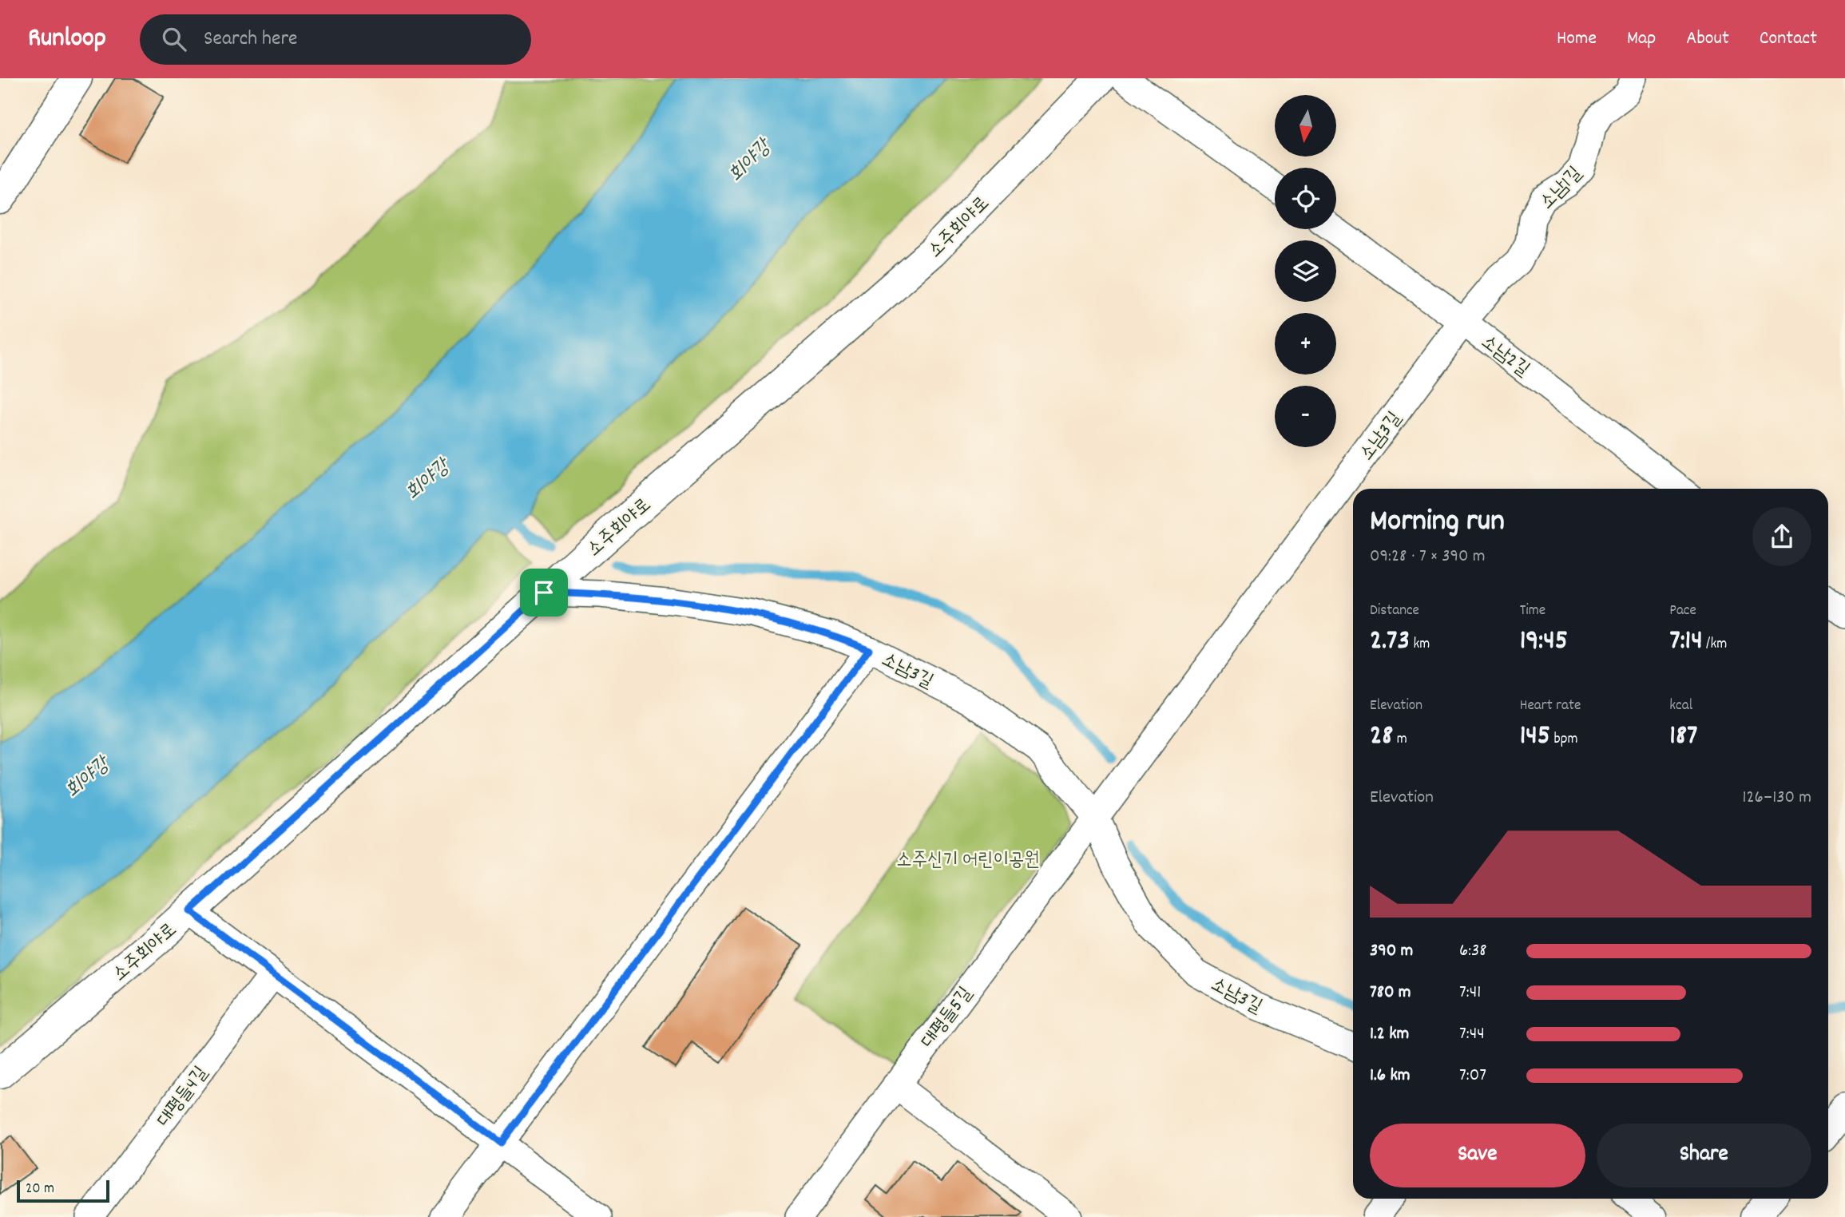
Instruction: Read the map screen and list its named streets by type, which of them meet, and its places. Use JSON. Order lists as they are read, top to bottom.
{
  "streets": {
    "street": [
      "소남1길",
      "소주회야로",
      "소남2길",
      "소남3길",
      "대평들5길",
      "대평들4길"
    ]
  },
  "crossings": [
    ["소남1길", "소남2길"],
    ["소남1길", "소남3길"],
    ["소주회야로", "소남3길"],
    ["소남2길", "소남3길"],
    ["소남3길", "대평들5길"]
  ],
  "water": ["회야강"],
  "parks": ["소주신기 어린이공원"],
  "scale_bar": "20 m",
  "north": "bottom",
  "page": {
    "header": "Runloop",
    "search": "Search here",
    "nav": [
      "Home",
      "Map",
      "About",
      "Contact"
    ],
    "map_buttons": ["+", "−"],
    "heading": ["Morning run", "09:28 · 7 × 390 m"],
    "stats": [
      ["Distance", "2.73 km"],
      ["Time", "19:45"],
      ["Pace", "7:14 /km"],
      ["Elevation", "28 m"],
      ["Heart rate", "145 bpm"],
      ["kcal", "187"]
    ],
    "chart": ["Elevation", "126–130 m"],
    "list": [
      {
        "name": "390 m",
        "note": "6:38"
      },
      {
        "name": "780 m",
        "note": "7:41"
      },
      {
        "name": "1.2 km",
        "note": "7:44"
      },
      {
        "name": "1.6 km",
        "note": "7:07"
      }
    ],
    "buttons": ["Save", "Share"],
    "scale": "20 m"
  }
}
